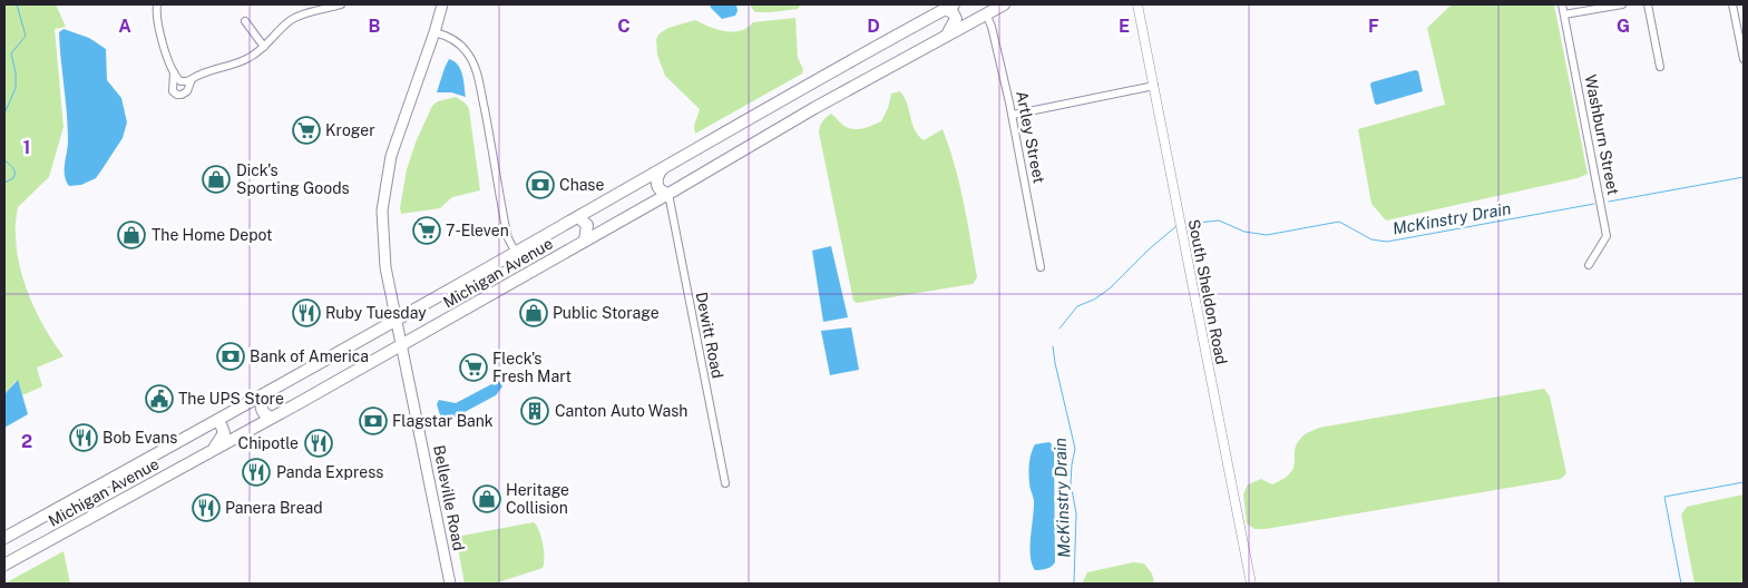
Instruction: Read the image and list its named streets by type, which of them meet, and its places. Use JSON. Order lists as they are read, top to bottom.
{
  "streets": {
    "main road": ["Michigan Avenue", "Belleville Road"],
    "street": [
      "Washburn Street",
      "Artley Street",
      "South Sheldon Road",
      "Dewitt Road"
    ]
  },
  "crossings": [
    ["Artley Street", "Michigan Avenue"],
    ["Michigan Avenue", "Dewitt Road"],
    ["Michigan Avenue", "Belleville Road"]
  ],
  "water": ["McKinstry Drain"],
  "places": {
    "supermarket": ["Kroger", "7-Eleven", "Fleck's Fresh Mart"],
    "shop": [
      "Dick's Sporting Goods",
      "The Home Depot",
      "Public Storage",
      "Heritage Collision"
    ],
    "bank": ["Chase", "Bank of America", "Flagstar Bank"],
    "restaurant": [
      "Ruby Tuesday",
      "Bob Evans",
      "Chipotle",
      "Panda Express",
      "Panera Bread"
    ],
    "public building": ["The UPS Store"],
    "building": ["Canton Auto Wash"]
  },
  "grid": {
    "columns": [
      "A",
      "B",
      "C",
      "D",
      "E",
      "F",
      "G"
    ],
    "rows": ["1", "2"]
  }
}
